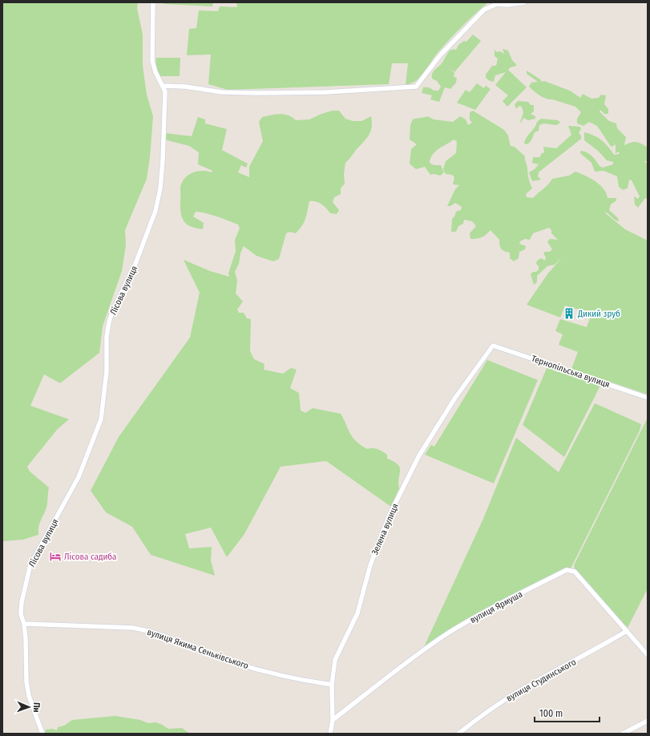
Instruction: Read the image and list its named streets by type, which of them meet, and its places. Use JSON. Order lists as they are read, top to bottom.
{
  "streets": {
    "street": [
      "Лісова вулиця",
      "Тернопільська вулиця",
      "Зелена вулиця",
      "вулиця Ярмуша",
      "вулиця Якима Сеньківського",
      "вулиця Студинського"
    ]
  },
  "crossings": [
    ["Лісова вулиця", "вулиця Якима Сеньківського"],
    ["Тернопільська вулиця", "Зелена вулиця"],
    ["Зелена вулиця", "вулиця Ярмуша"],
    ["Зелена вулиця", "вулиця Якима Сеньківського"],
    ["вулиця Ярмуша", "вулиця Студинського"]
  ],
  "places": {
    "building": ["Дикий зруб"],
    "hotel": ["Лісова садиба"]
  },
  "scale_bar": "100 m",
  "north": "right"
}
